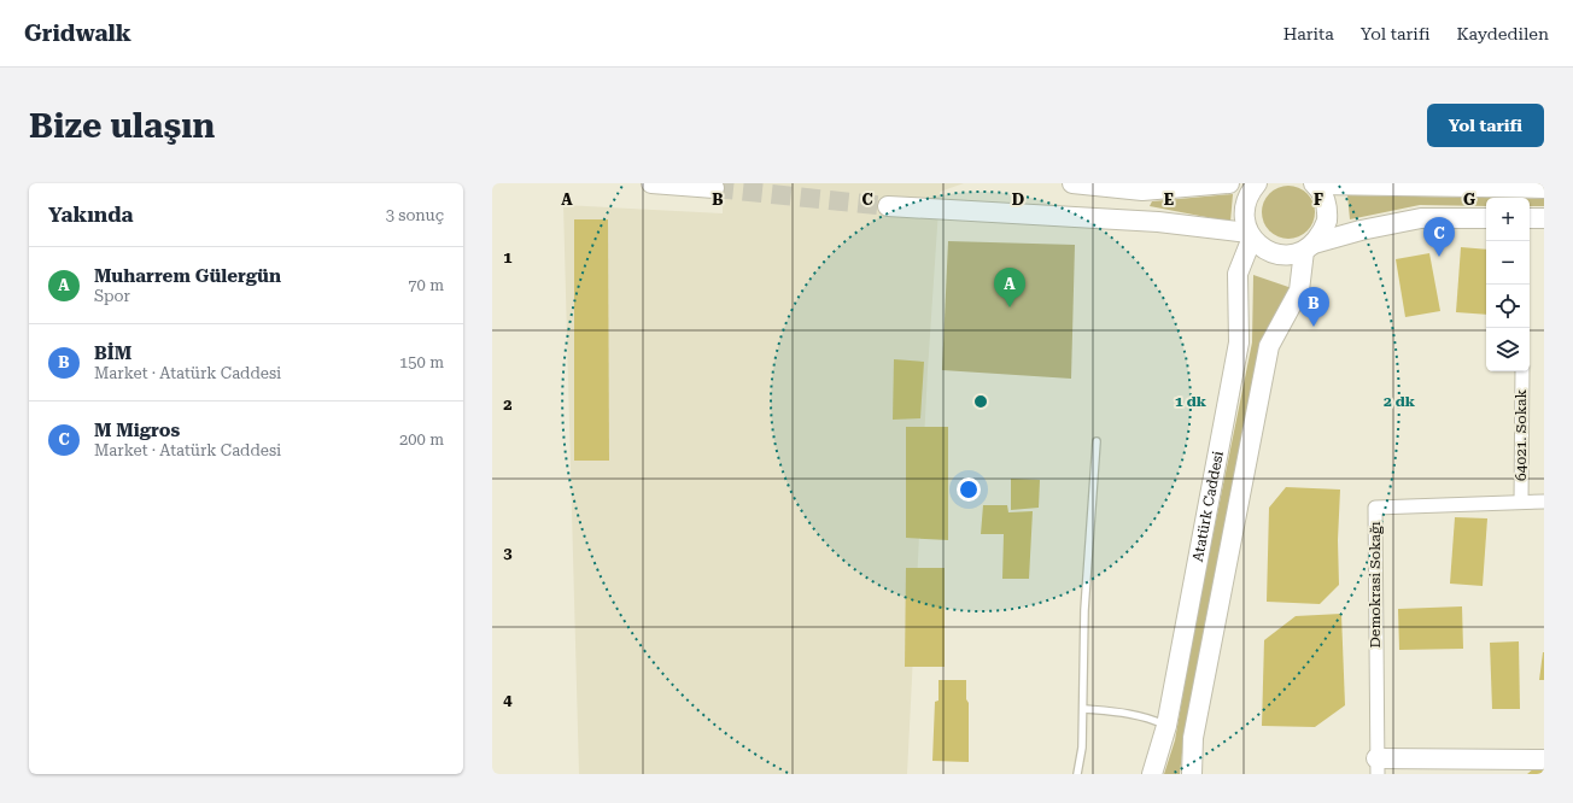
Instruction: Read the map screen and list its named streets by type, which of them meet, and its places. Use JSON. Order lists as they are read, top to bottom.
{
  "streets": {
    "main road": ["Atatürk Caddesi"],
    "street": ["64021. Sokak", "Demokrasi Sokağı"]
  },
  "crossings": [
    ["64021. Sokak", "Demokrasi Sokağı"]
  ],
  "page": {
    "header": "Gridwalk",
    "nav": ["Harita", "Yol tarifi", "Kaydedilen"],
    "buttons": "Yol tarifi",
    "title": "Bize ulaşın",
    "heading": ["Yakında", "3 sonuç"],
    "map_buttons": ["+", "−"],
    "pins": ["C", "A", "B"],
    "list": [
      {
        "mark": "A",
        "name": "Muharrem Gülergün",
        "note": "Spor",
        "value": "70 m"
      },
      {
        "mark": "B",
        "name": "BİM",
        "note": "Market · Atatürk Caddesi",
        "value": "150 m"
      },
      {
        "mark": "C",
        "name": "M Migros",
        "note": "Market · Atatürk Caddesi",
        "value": "200 m"
      }
    ]
  },
  "grid": {
    "columns": [
      "A",
      "B",
      "C",
      "D",
      "E",
      "F",
      "G"
    ],
    "rows": [
      "1",
      "2",
      "3",
      "4"
    ]
  },
  "rings": ["1 dk", "2 dk"]
}
